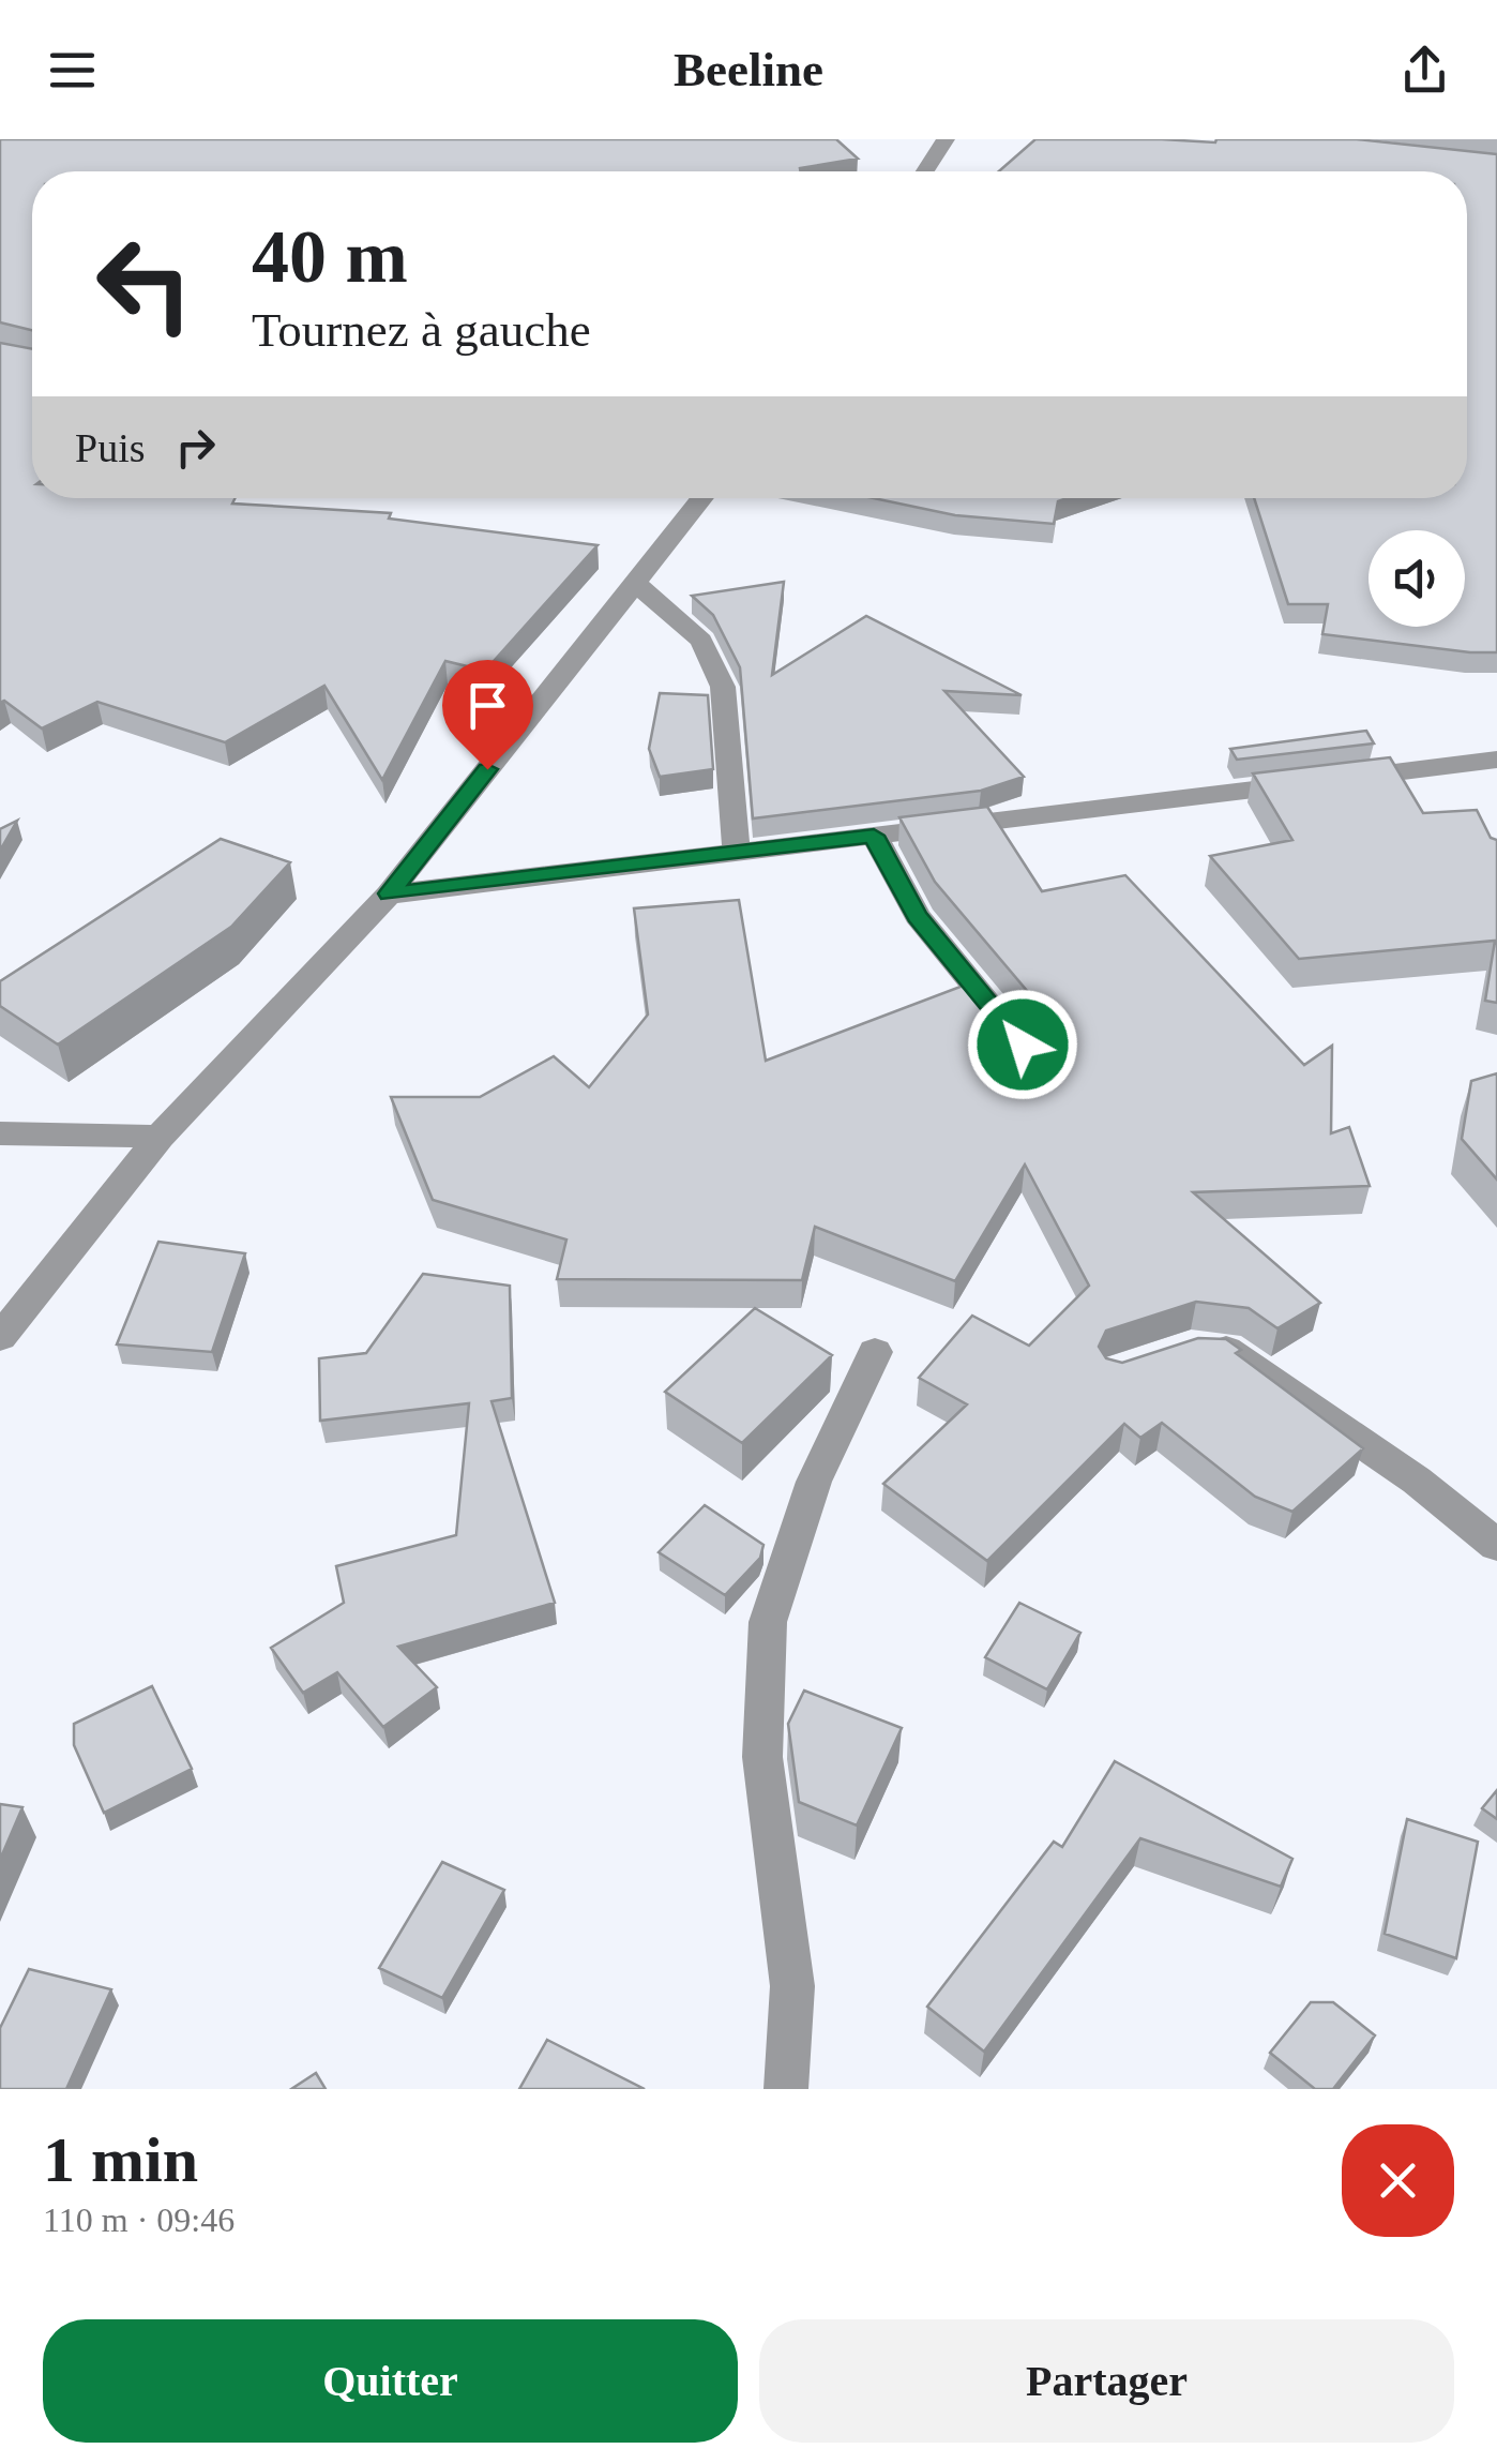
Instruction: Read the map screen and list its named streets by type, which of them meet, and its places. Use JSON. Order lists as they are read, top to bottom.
{
  "page": {
    "header": "Beeline",
    "turn": ["40 m", "Tournez à gauche"],
    "then": "Puis",
    "heading": ["1 min", "110 m · 09:46"],
    "buttons": ["Quitter", "Partager"]
  }
}
